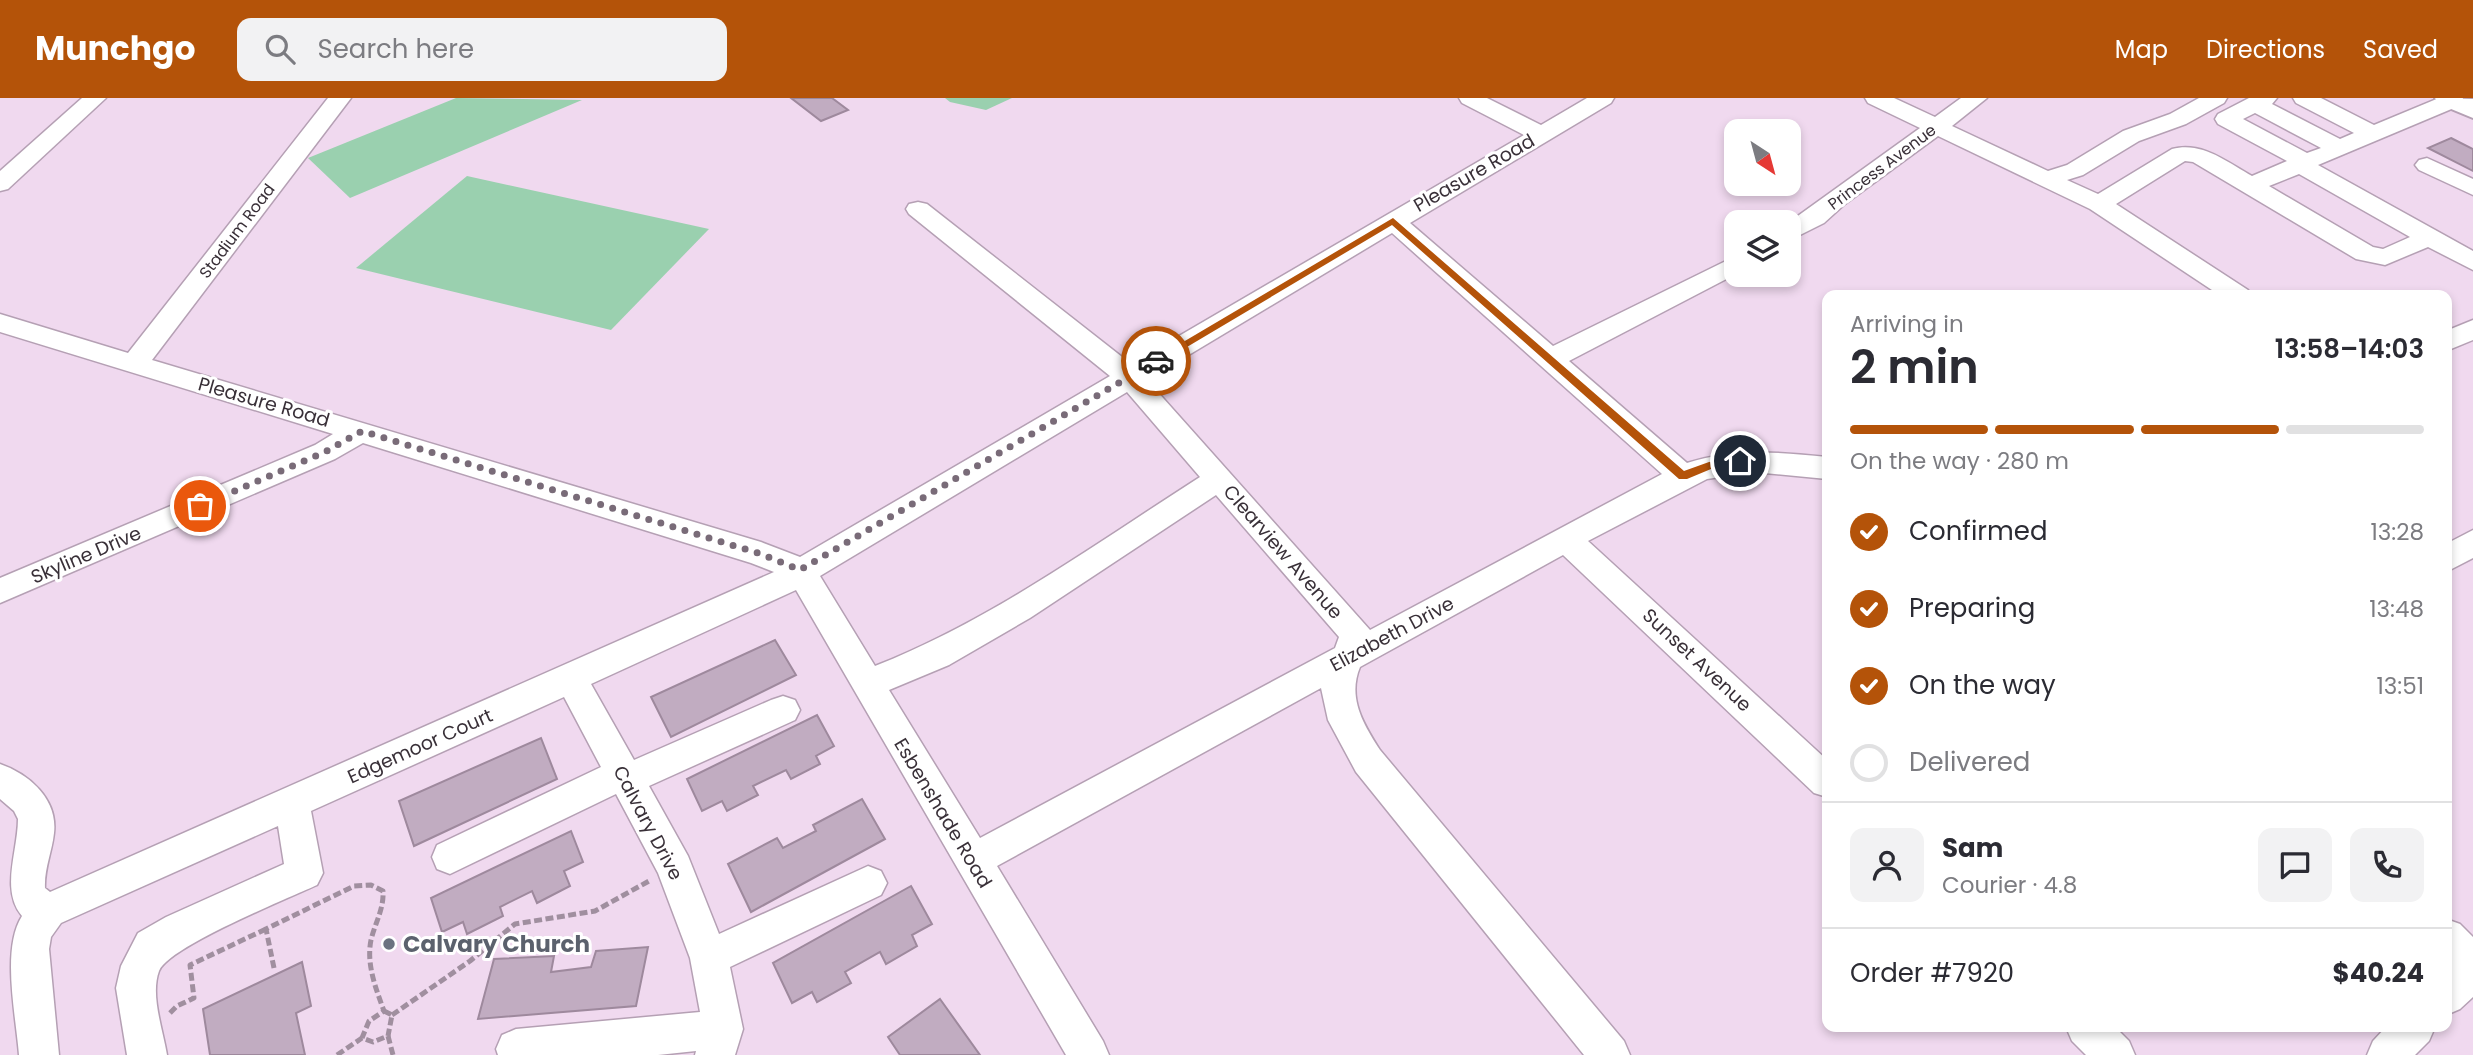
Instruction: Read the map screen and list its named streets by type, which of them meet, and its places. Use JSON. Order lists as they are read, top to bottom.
{
  "streets": {
    "street": [
      "Princess Avenue",
      "Pleasure Road",
      "Stadium Road",
      "Clearview Avenue",
      "Skyline Drive",
      "Elizabeth Drive",
      "Sunset Avenue",
      "Edgemoor Court",
      "Esbenshade Road",
      "Calvary Drive"
    ]
  },
  "crossings": [
    ["Pleasure Road", "Stadium Road"],
    ["Pleasure Road", "Clearview Avenue"],
    ["Pleasure Road", "Skyline Drive"],
    ["Pleasure Road", "Edgemoor Court"],
    ["Pleasure Road", "Esbenshade Road"],
    ["Clearview Avenue", "Elizabeth Drive"],
    ["Elizabeth Drive", "Sunset Avenue"],
    ["Elizabeth Drive", "Esbenshade Road"],
    ["Edgemoor Court", "Esbenshade Road"],
    ["Edgemoor Court", "Calvary Drive"]
  ],
  "places": ["Calvary Church"],
  "north": "bottom right",
  "page": {
    "header": "Munchgo",
    "search": "Search here",
    "nav": ["Map", "Directions", "Saved"],
    "heading": ["2 min", "Arriving in", "13:58–14:03"],
    "panel": [
      "Sam",
      "Courier · 4.8",
      "Order #7920",
      "$40.24"
    ],
    "bar": "On the way · 280 m",
    "list": [
      ["Confirmed", "13:28"],
      ["Preparing", "13:48"],
      ["On the way", "13:51"],
      "Delivered"
    ]
  }
}
